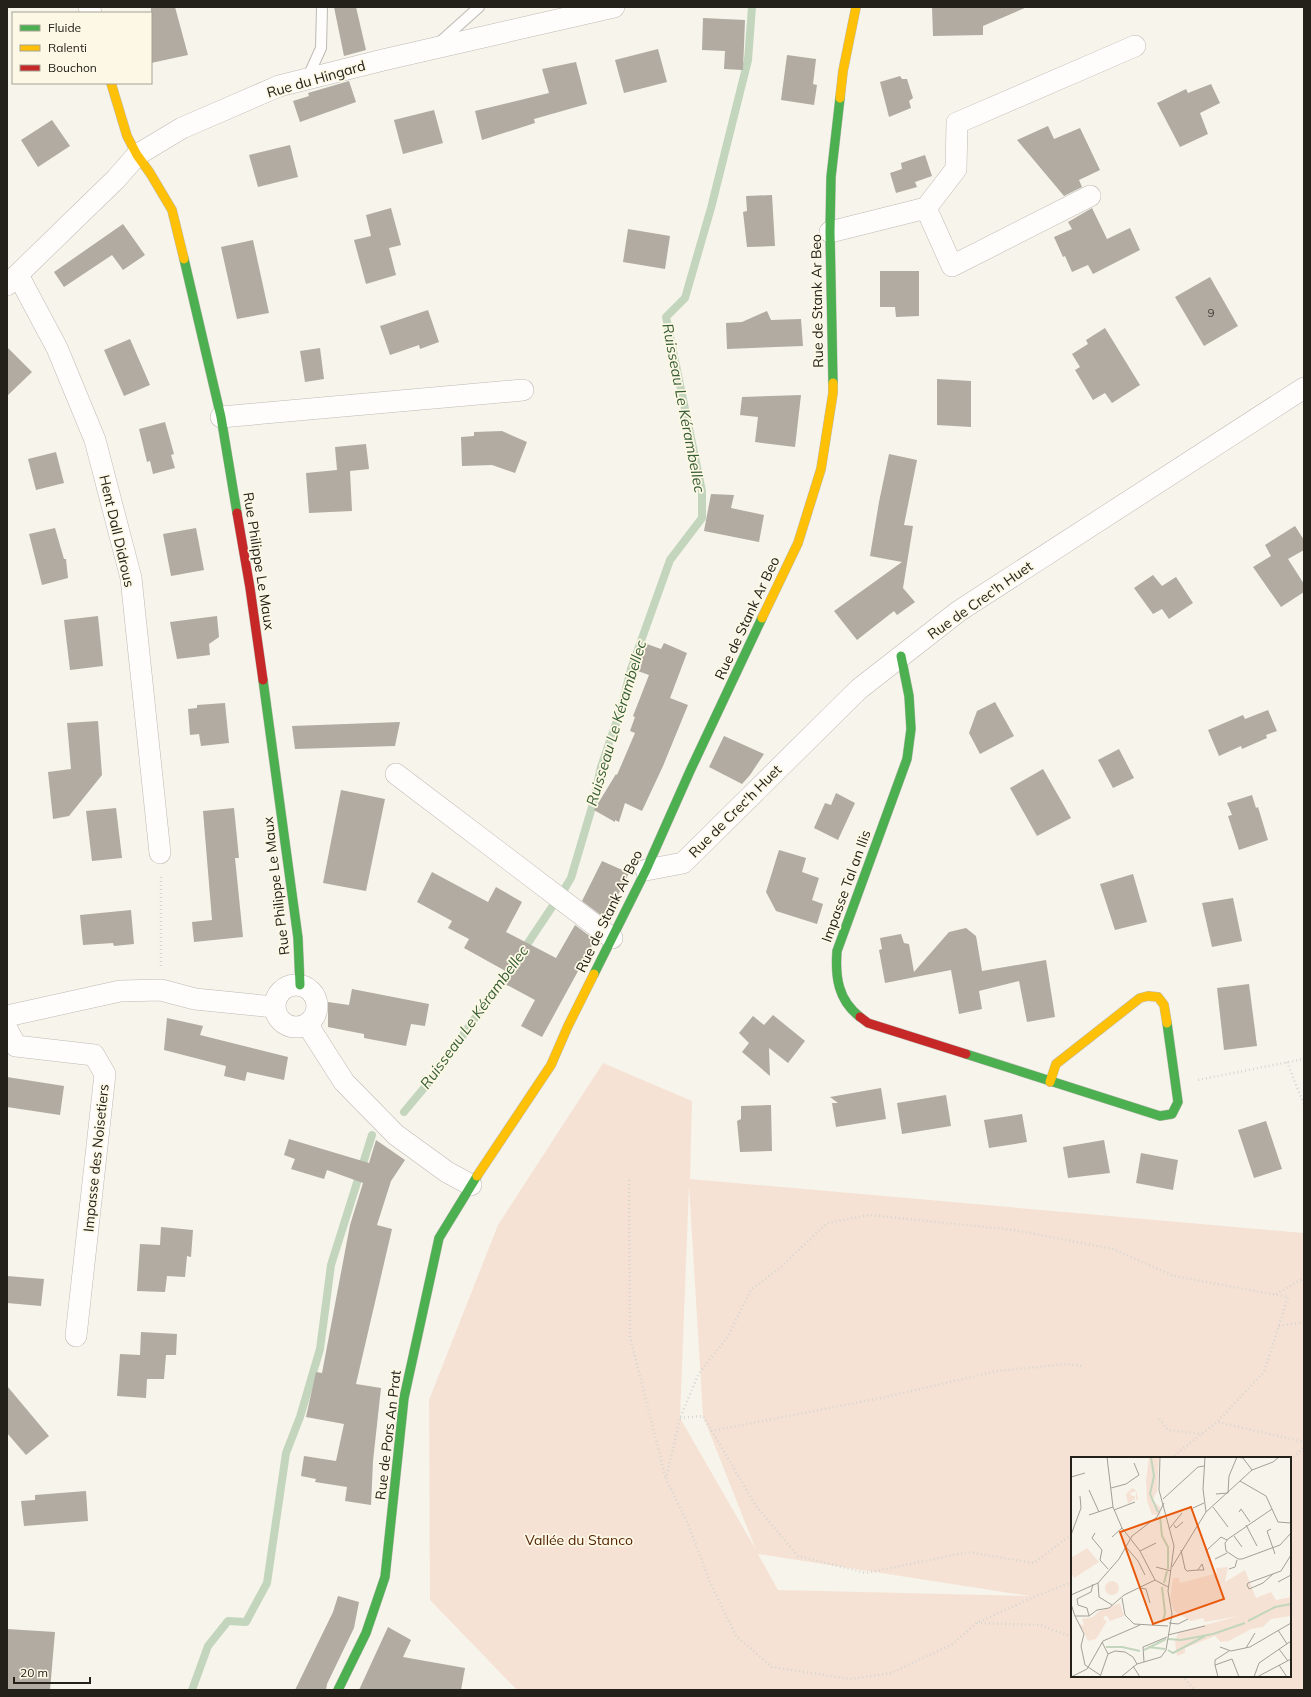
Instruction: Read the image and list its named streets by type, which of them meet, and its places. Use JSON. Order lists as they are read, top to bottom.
{
  "streets": {
    "street": [
      "Rue du Hingard",
      "Rue de Stank Ar Beo",
      "Hent Dall Didrous",
      "Rue Philippe Le Maux",
      "Rue de Crec'h Huet",
      "Impasse Tal an Ilis",
      "Impasse des Noisetiers",
      "Rue de Pors An Prat"
    ]
  },
  "crossings": [
    ["Rue du Hingard", "Hent Dall Didrous"],
    ["Rue du Hingard", "Rue Philippe Le Maux"],
    ["Rue de Stank Ar Beo", "Rue de Crec'h Huet"],
    ["Rue de Stank Ar Beo", "Rue de Pors An Prat"],
    ["Rue de Crec'h Huet", "Impasse Tal an Ilis"]
  ],
  "water": ["Ruisseau Le Kérambellec"],
  "parks": ["Vallée du Stanco"],
  "house_numbers": ["9"],
  "legend": ["Fluide", "Ralenti", "Bouchon"],
  "scale_bar": "20 m"
}
